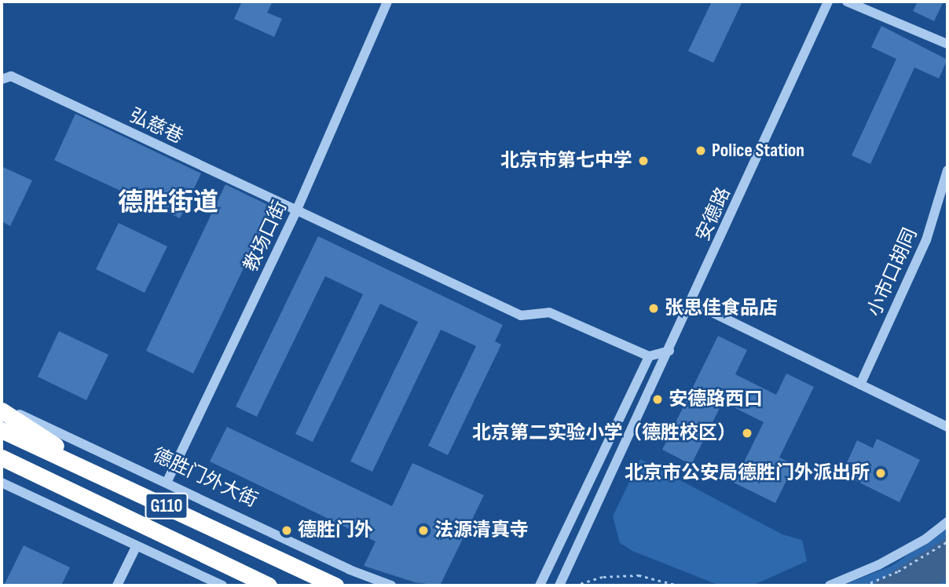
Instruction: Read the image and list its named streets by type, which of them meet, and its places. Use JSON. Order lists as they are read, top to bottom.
{
  "streets": {
    "highway": ["G110"],
    "street": [
      "弘慈巷",
      "安德路",
      "教场口街",
      "小市口胡同",
      "德胜门外大街"
    ]
  },
  "crossings": [
    ["弘慈巷", "教场口街"],
    ["教场口街", "德胜门外大街"]
  ],
  "districts": ["德胜街道"],
  "places": [
    "Police Station",
    "北京市第七中学",
    "张思佳食品店",
    "安德路西口",
    "北京第二实验小学（德胜校区）",
    "北京市公安局德胜门外派出所",
    "德胜门外",
    "法源清真寺"
  ]
}
